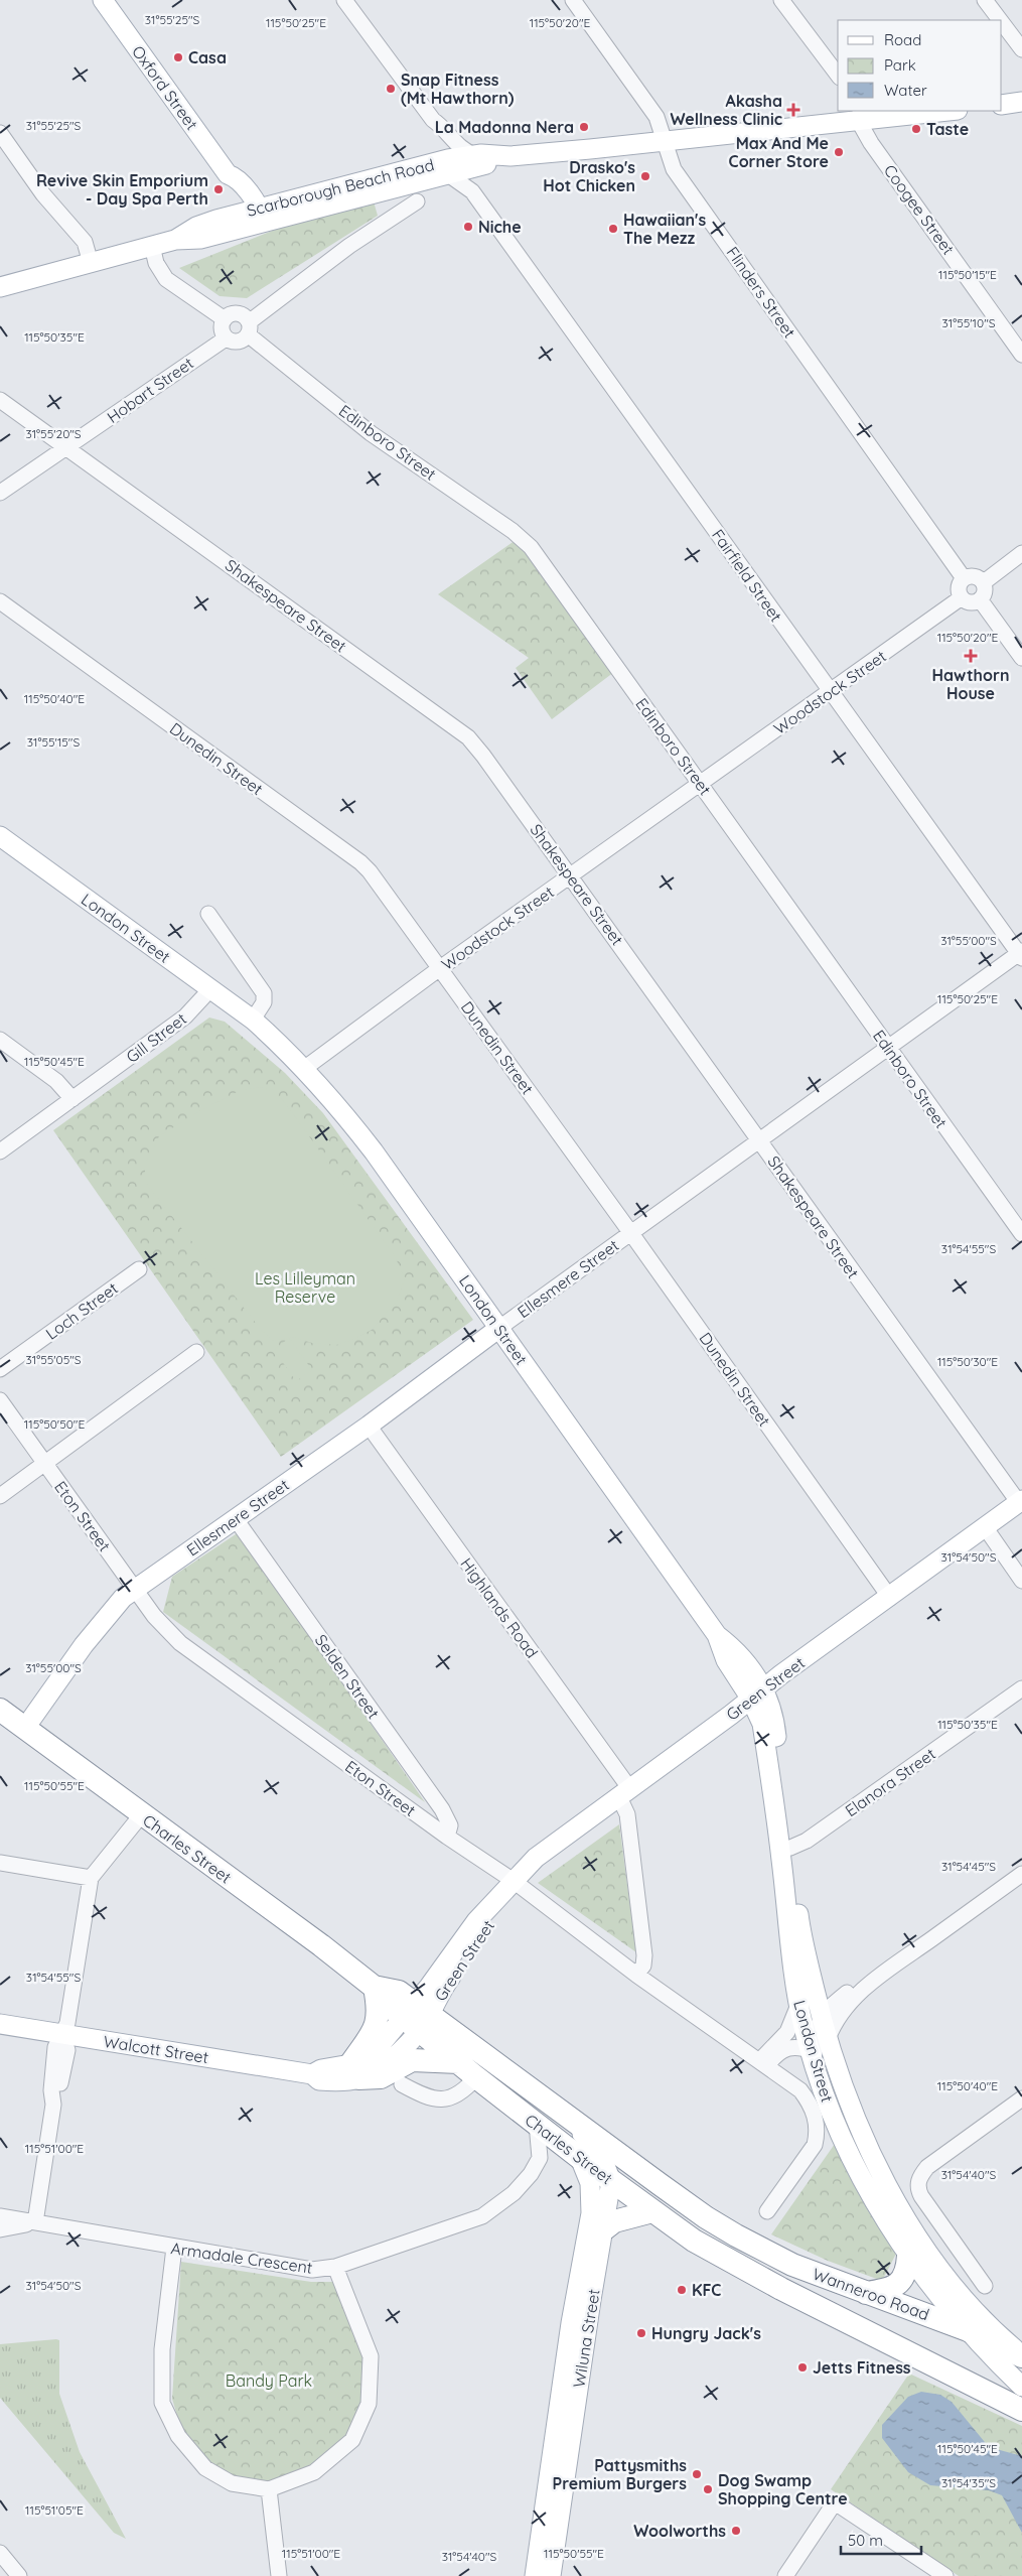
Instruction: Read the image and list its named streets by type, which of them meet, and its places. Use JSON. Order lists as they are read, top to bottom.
{
  "streets": {
    "highway": ["Charles Street", "Wanneroo Road"],
    "main road": [
      "Oxford Street",
      "Scarborough Beach Road",
      "London Street",
      "Ellesmere Street",
      "Green Street",
      "Walcott Street",
      "Wiluna Street"
    ],
    "street": [
      "Coogee Street",
      "Flinders Street",
      "Hobart Street",
      "Edinboro Street",
      "Fairfield Street",
      "Shakespeare Street",
      "Woodstock Street",
      "Dunedin Street",
      "Gill Street",
      "Loch Street",
      "Eton Street",
      "Highlands Road",
      "Selden Street",
      "Elanora Street",
      "Armadale Crescent"
    ]
  },
  "crossings": [
    ["Oxford Street", "Scarborough Beach Road"],
    ["Scarborough Beach Road", "Coogee Street"],
    ["Scarborough Beach Road", "Flinders Street"],
    ["Scarborough Beach Road", "Fairfield Street"],
    ["Flinders Street", "Woodstock Street"],
    ["Hobart Street", "Edinboro Street"],
    ["Hobart Street", "Shakespeare Street"],
    ["Edinboro Street", "Woodstock Street"],
    ["Edinboro Street", "Ellesmere Street"],
    ["Fairfield Street", "Woodstock Street"],
    ["Fairfield Street", "Ellesmere Street"],
    ["Shakespeare Street", "Woodstock Street"],
    ["Shakespeare Street", "Ellesmere Street"],
    ["Shakespeare Street", "Green Street"],
    ["Woodstock Street", "Dunedin Street"],
    ["Woodstock Street", "London Street"],
    ["Dunedin Street", "Ellesmere Street"],
    ["Dunedin Street", "Green Street"],
    ["London Street", "Gill Street"],
    ["London Street", "Ellesmere Street"],
    ["London Street", "Green Street"],
    ["London Street", "Elanora Street"],
    ["London Street", "Wanneroo Road"],
    ["Ellesmere Street", "Eton Street"],
    ["Ellesmere Street", "Highlands Road"],
    ["Ellesmere Street", "Selden Street"],
    ["Ellesmere Street", "Charles Street"],
    ["Eton Street", "Highlands Road"],
    ["Eton Street", "Selden Street"],
    ["Eton Street", "Green Street"],
    ["Highlands Road", "Green Street"],
    ["Green Street", "Charles Street"],
    ["Green Street", "Walcott Street"],
    ["Charles Street", "Walcott Street"],
    ["Charles Street", "Armadale Crescent"],
    ["Charles Street", "Wanneroo Road"],
    ["Charles Street", "Wiluna Street"]
  ],
  "parks": ["Les Lilleyman Reserve", "Bandy Park"],
  "places": {
    "other": [
      "Casa",
      "Snap Fitness (Mt Hawthorn)",
      "La Madonna Nera",
      "Taste",
      "Max And Me Corner Store",
      "Drasko's Hot Chicken",
      "Revive Skin Emporium - Day Spa Perth",
      "Niche",
      "Hawaiian's The Mezz",
      "KFC",
      "Hungry Jack's",
      "Jetts Fitness",
      "Pattysmiths Premium Burgers",
      "Dog Swamp Shopping Centre",
      "Woolworths"
    ],
    "health": ["Akasha Wellness Clinic", "Hawthorn House"]
  },
  "legend": ["Road", "Park", "Water"],
  "scale_bar": "50 m",
  "coordinates": [
    "31°55'25\"S",
    "115°50'25\"E",
    "115°50'20\"E",
    "115°50'15\"E",
    "31°55'10\"S",
    "115°50'35\"E",
    "31°55'20\"S",
    "115°50'40\"E",
    "31°55'15\"S",
    "31°55'00\"S",
    "115°50'45\"E",
    "31°54'55\"S",
    "31°55'05\"S",
    "115°50'30\"E",
    "115°50'50\"E",
    "31°54'50\"S",
    "115°50'55\"E",
    "31°54'45\"S",
    "115°51'00\"E",
    "31°54'40\"S",
    "31°54'35\"S",
    "115°51'05\"E"
  ]
}
